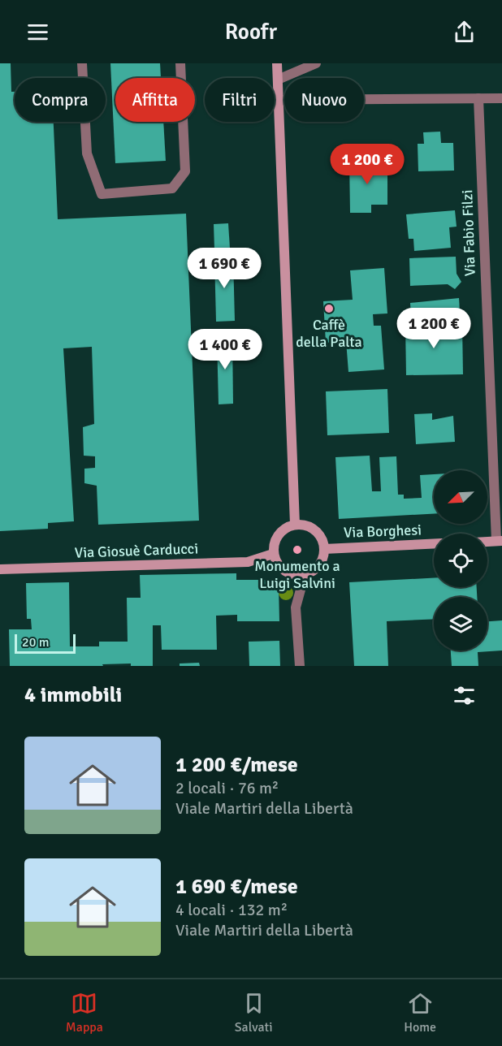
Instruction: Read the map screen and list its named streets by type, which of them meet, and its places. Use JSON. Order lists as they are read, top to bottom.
{
  "streets": {
    "street": ["Via Fabio Filzi", "Via Borghesi", "Via Giosuè Carducci"]
  },
  "crossings": [
    ["Via Borghesi", "Via Giosuè Carducci"]
  ],
  "places": ["Caffè della Palta", "Monumento a Luigi Salvini"],
  "scale_bar": "20 m",
  "north": "bottom left",
  "page": {
    "header": "Roofr",
    "chip": [
      "Compra",
      "Affitta",
      "Filtri",
      "Nuovo"
    ],
    "price": [
      "1 200 €",
      "1 690 €",
      "1 200 €",
      "1 400 €"
    ],
    "scale": "20 m",
    "heading": "4 immobili",
    "list": [
      {
        "name": "1 200 €/mese",
        "note": "2 locali · 76 m² · Viale Martiri della Libertà"
      },
      {
        "name": "1 690 €/mese",
        "note": "4 locali · 132 m² · Viale Martiri della Libertà"
      }
    ],
    "tabs": ["Mappa", "Salvati", "Home"]
  }
}
